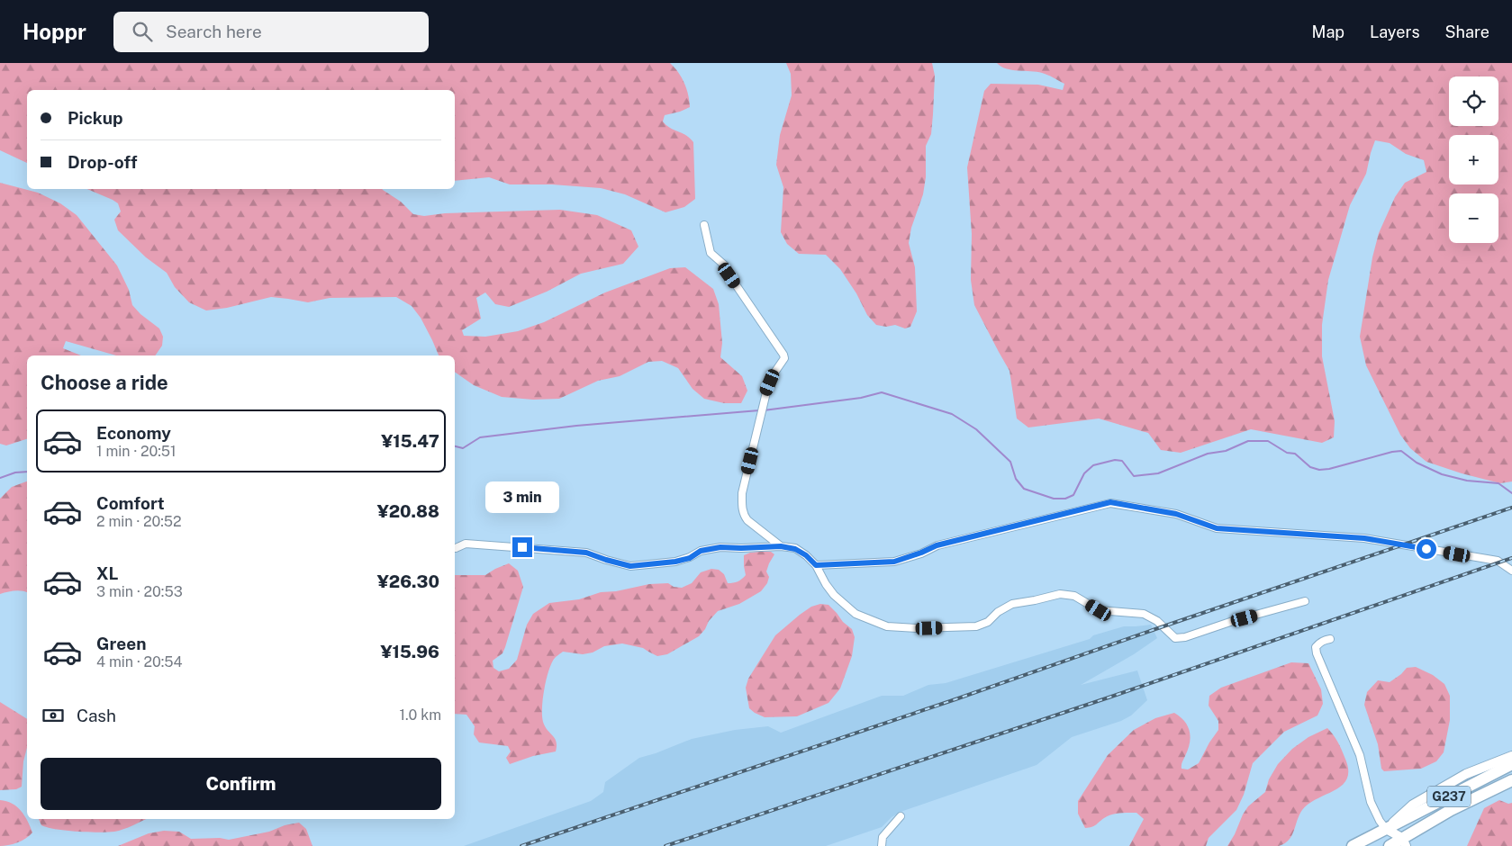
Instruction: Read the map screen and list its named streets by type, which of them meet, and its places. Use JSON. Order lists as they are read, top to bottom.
{
  "streets": {
    "highway": ["G237"]
  },
  "page": {
    "header": "Hoppr",
    "search": "Search here",
    "nav": ["Map", "Layers", "Share"],
    "map_buttons": ["+", "−"],
    "banner": ["Pickup", "Drop-off"],
    "heading": "Choose a ride",
    "list": [
      {
        "name": "Economy",
        "note": "1 min · 20:51",
        "value": "¥15.47"
      },
      {
        "name": "Comfort",
        "note": "2 min · 20:52",
        "value": "¥20.88"
      },
      {
        "name": "XL",
        "note": "3 min · 20:53",
        "value": "¥26.30"
      },
      {
        "name": "Green",
        "note": "4 min · 20:54",
        "value": "¥15.96"
      }
    ],
    "bubble": "3 min",
    "pay": ["Cash", "1.0 km"],
    "buttons": "Confirm"
  }
}
